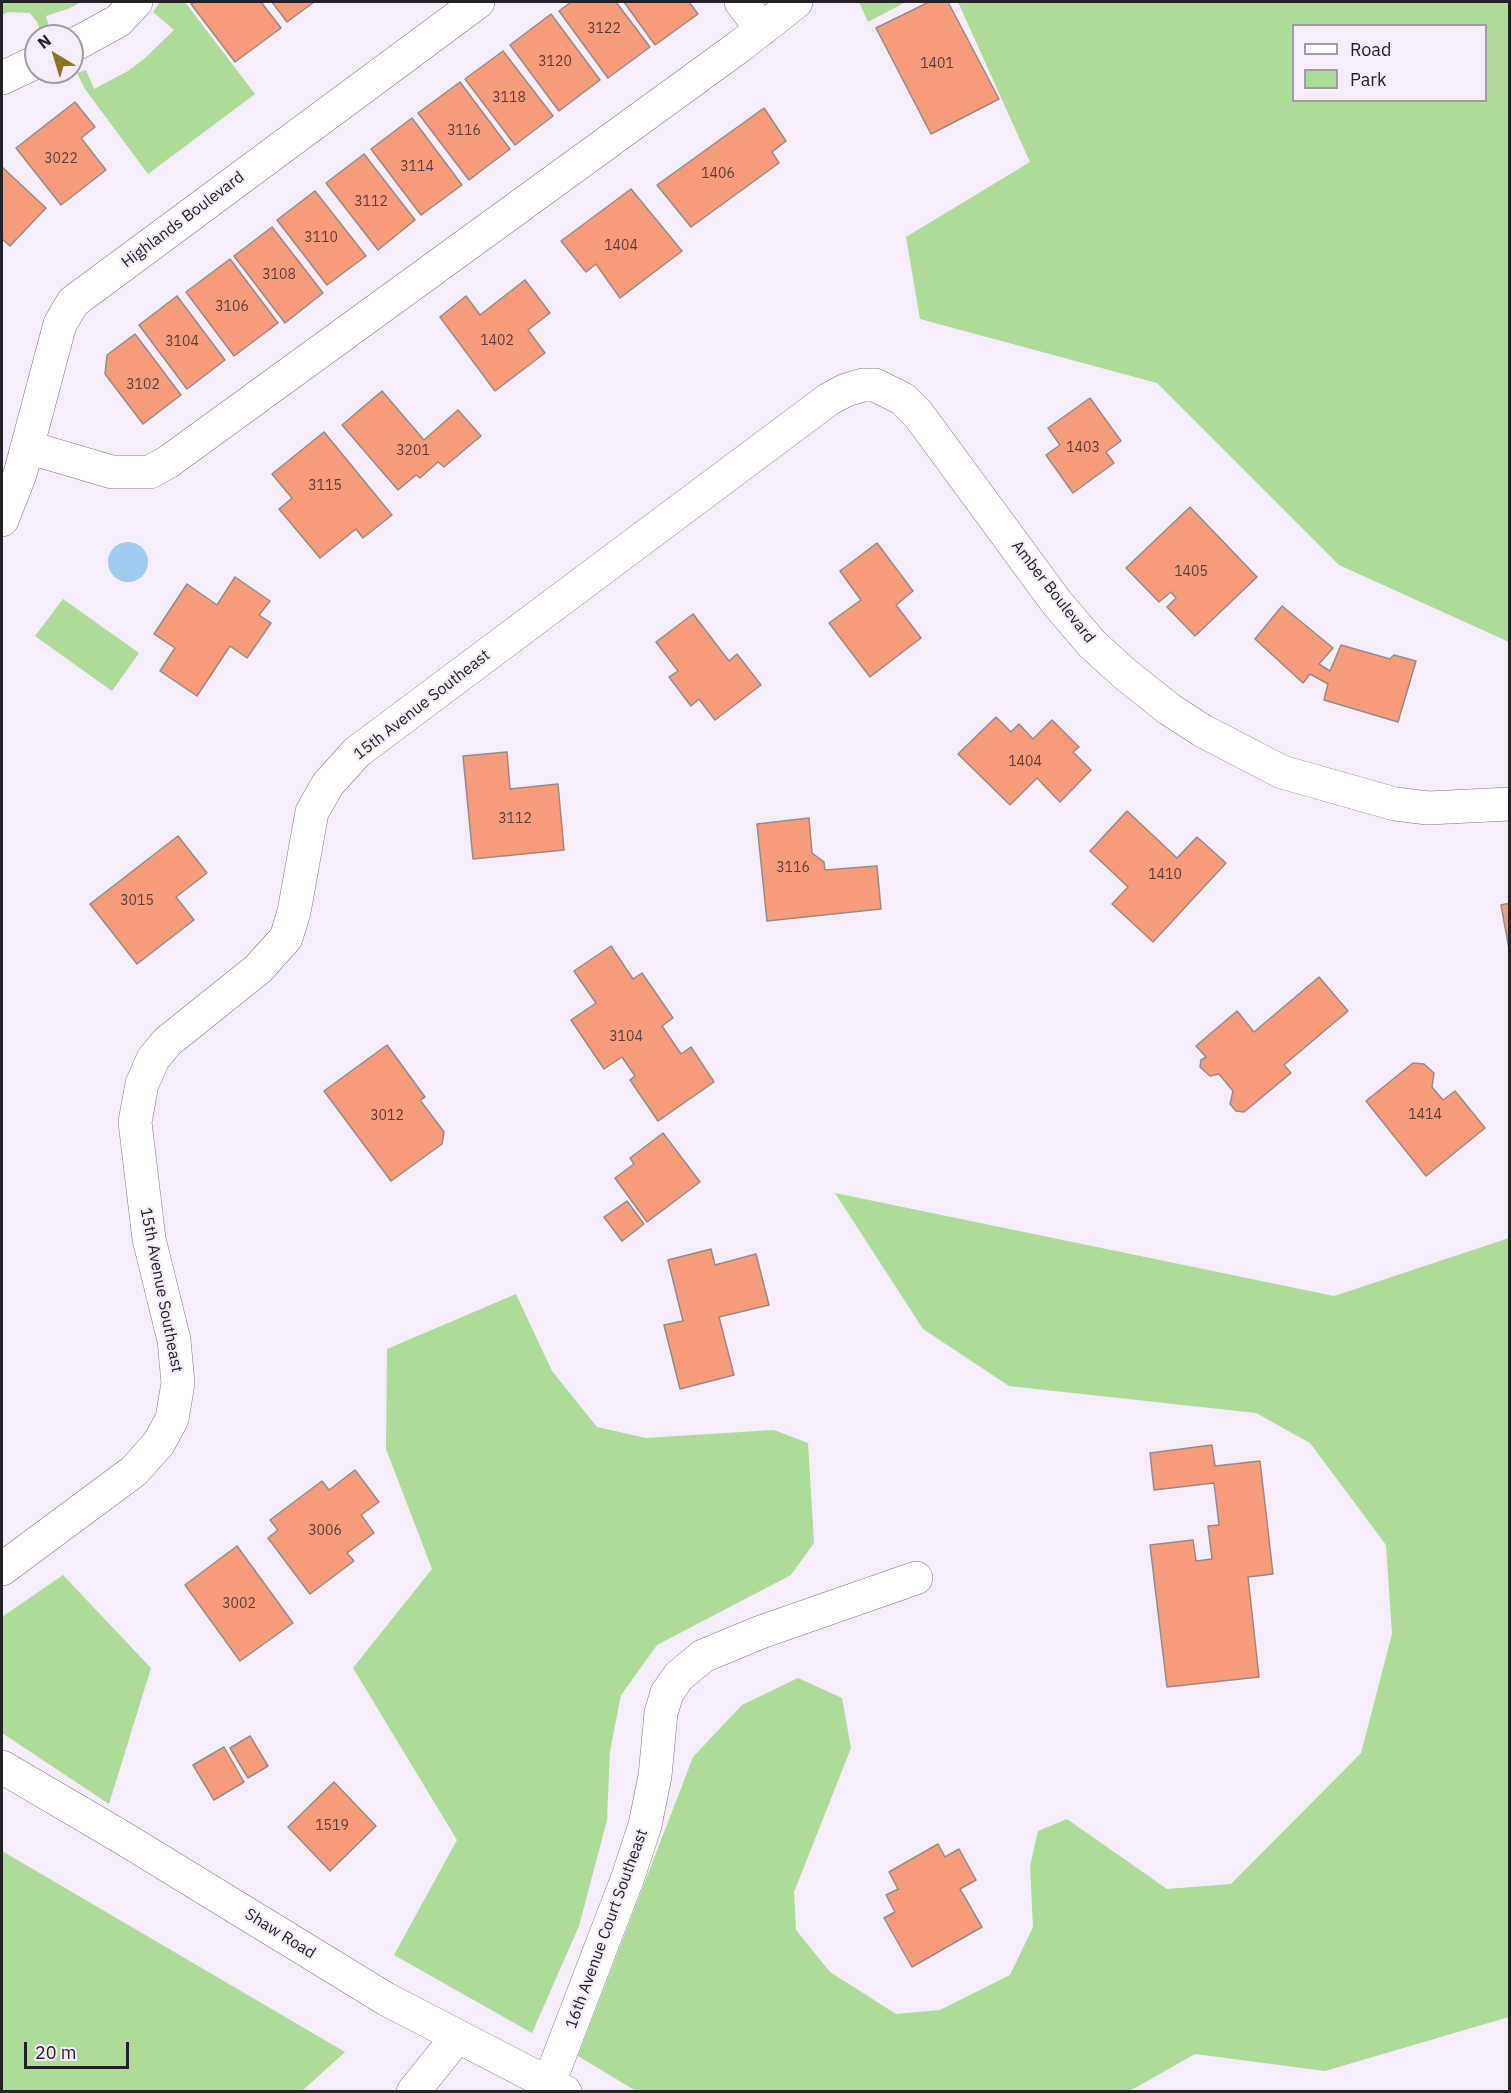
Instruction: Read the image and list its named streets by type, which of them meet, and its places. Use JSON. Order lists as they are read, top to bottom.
{
  "streets": {
    "street": [
      "Highlands Boulevard",
      "Amber Boulevard",
      "15th Avenue Southeast",
      "16th Avenue Court Southeast",
      "Shaw Road"
    ]
  },
  "crossings": [
    ["Amber Boulevard", "15th Avenue Southeast"],
    ["16th Avenue Court Southeast", "Shaw Road"]
  ],
  "house_numbers": [
    "3122",
    "3120",
    "1401",
    "3118",
    "3116",
    "3022",
    "3114",
    "1406",
    "3112",
    "3110",
    "1404",
    "3108",
    "3106",
    "1402",
    "3104",
    "3102",
    "1403",
    "3201",
    "3115",
    "1405",
    "1404",
    "3112",
    "3116",
    "1410",
    "3015",
    "3104",
    "1414",
    "3012",
    "3006",
    "3002",
    "1519"
  ],
  "legend": ["Road", "Park"],
  "scale_bar": "20 m",
  "north": "top left"
}
